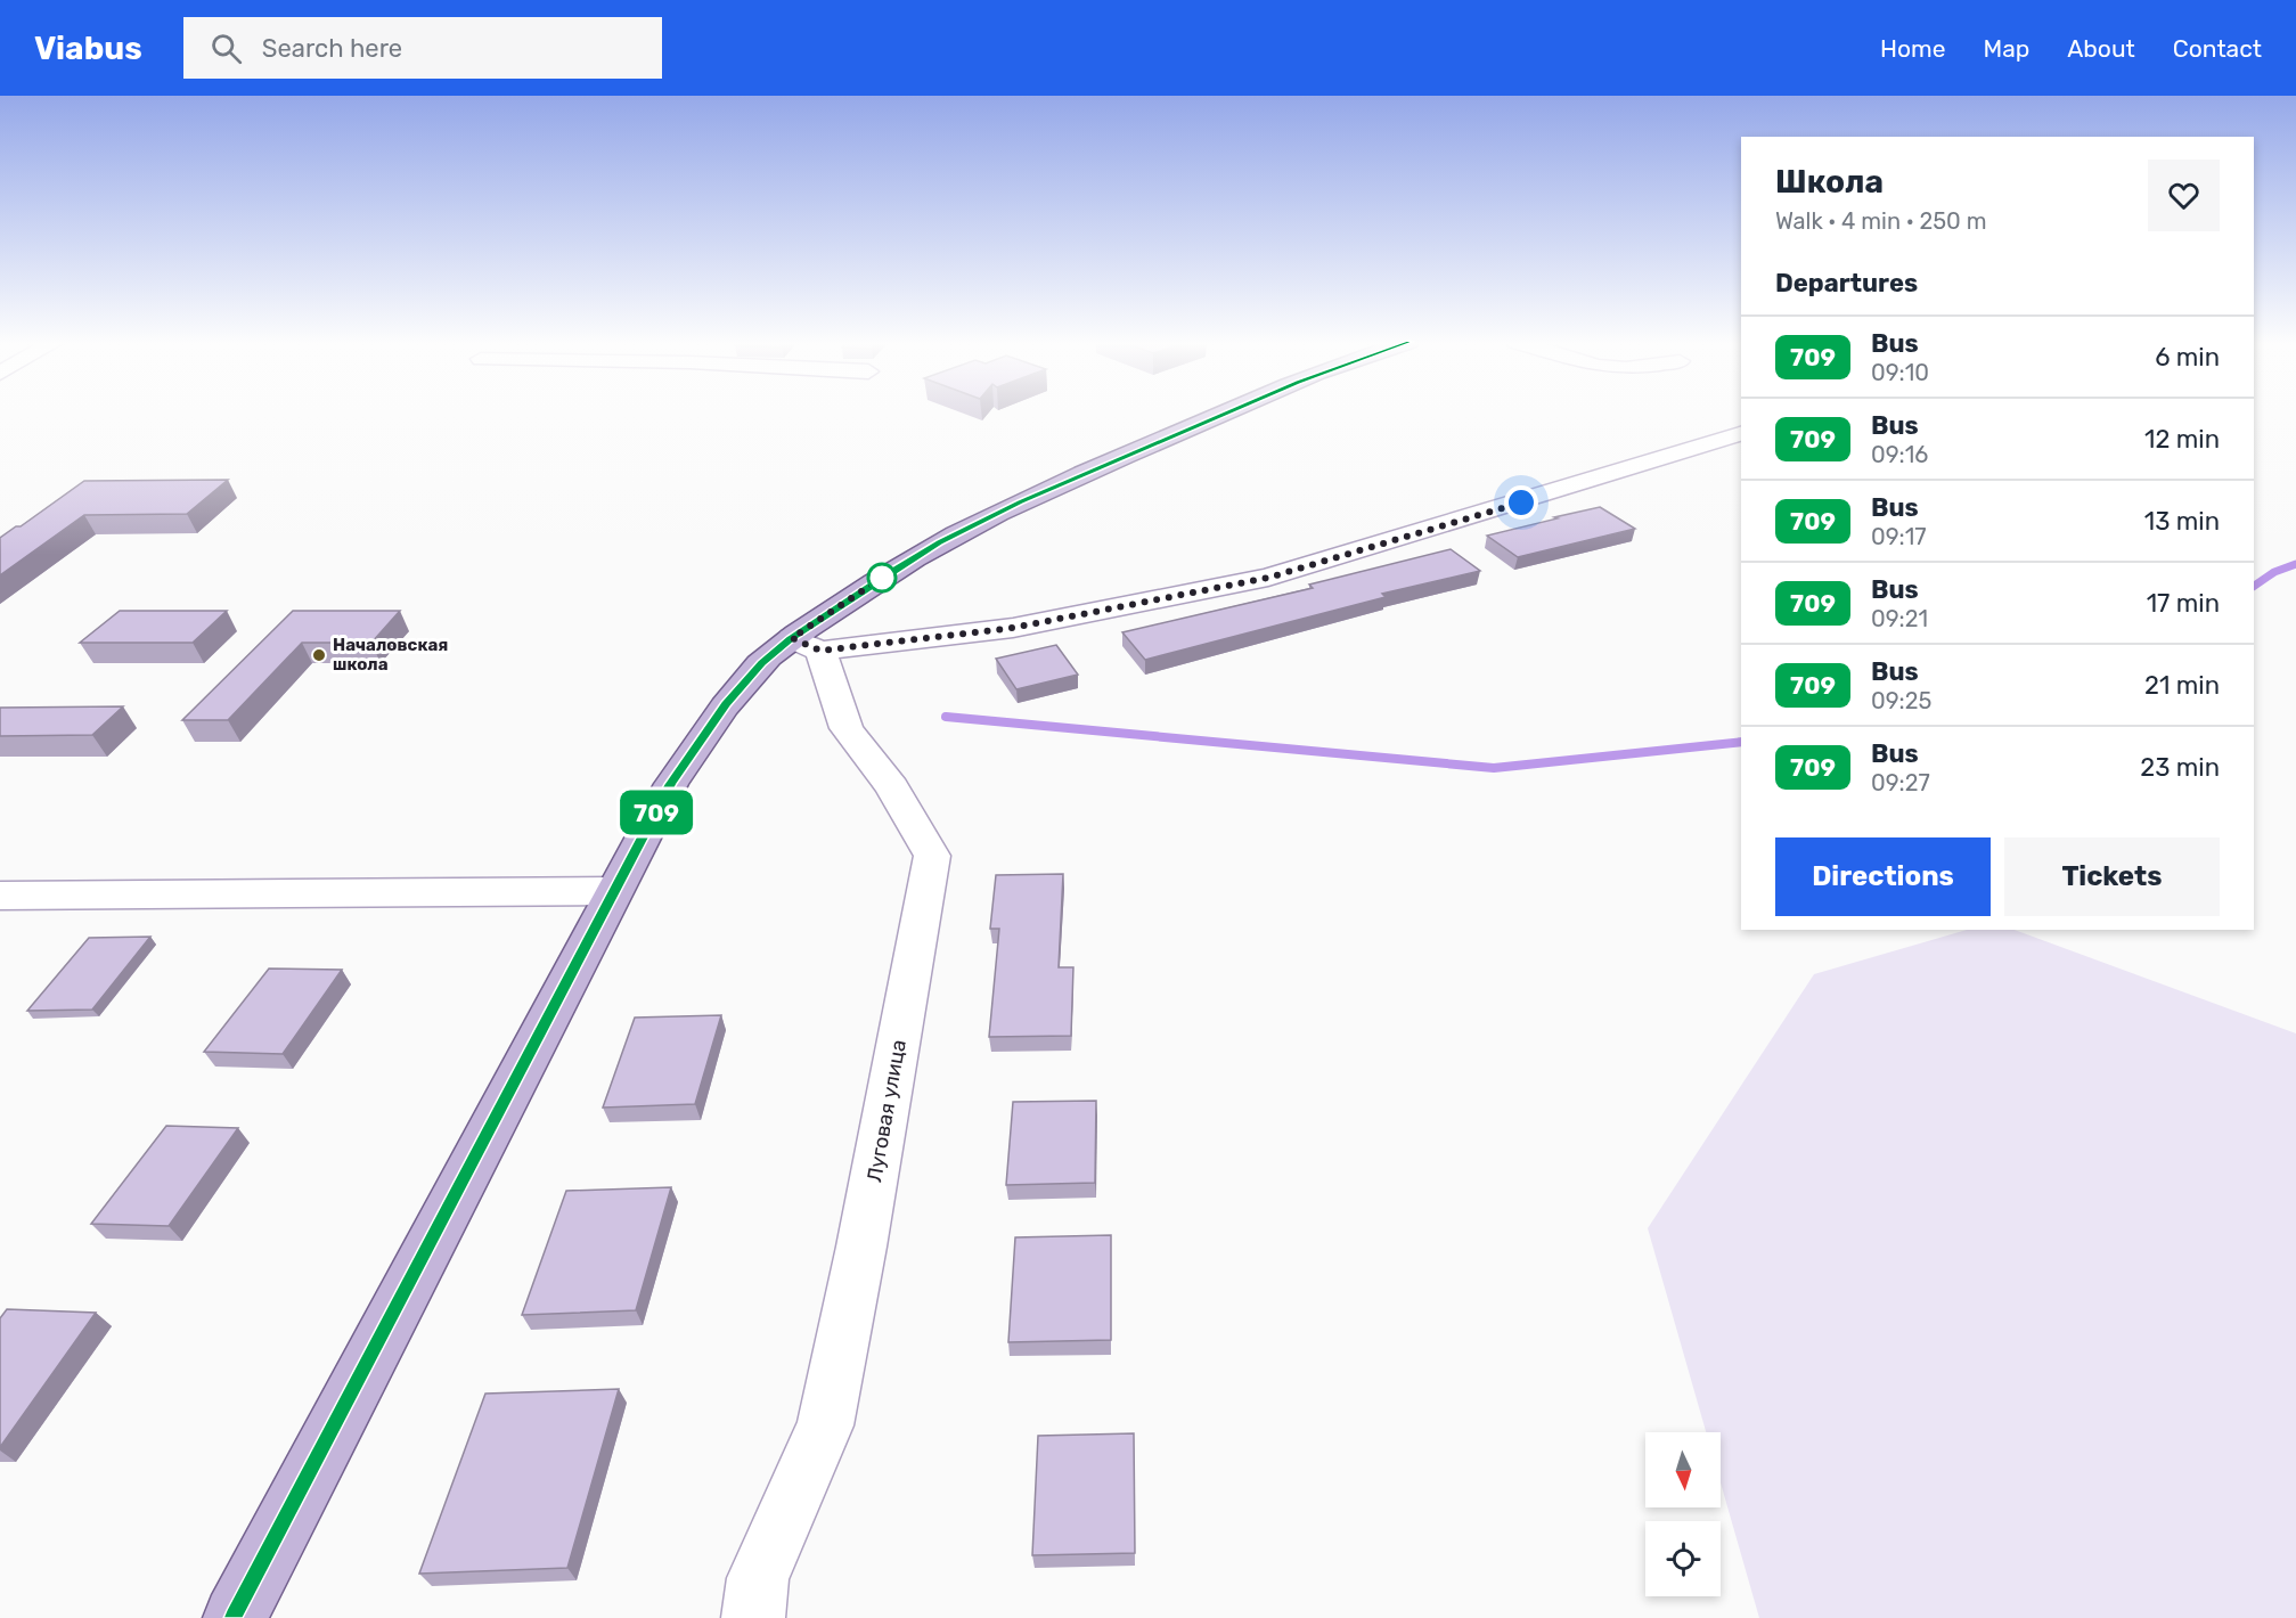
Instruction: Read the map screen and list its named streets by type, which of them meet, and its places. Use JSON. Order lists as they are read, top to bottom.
{
  "streets": {
    "street": ["Луговая улица"]
  },
  "places": ["Началовская школа"],
  "lines": ["bus line 709"],
  "north": "bottom",
  "page": {
    "header": "Viabus",
    "search": "Search here",
    "nav": [
      "Home",
      "Map",
      "About",
      "Contact"
    ],
    "on_map": "709",
    "heading": [
      ["Школа", "Walk · 4 min · 250 m"],
      "Departures"
    ],
    "list": [
      {
        "mark": "709",
        "name": "Bus",
        "note": "09:10",
        "value": "6 min"
      },
      {
        "mark": "709",
        "name": "Bus",
        "note": "09:16",
        "value": "12 min"
      },
      {
        "mark": "709",
        "name": "Bus",
        "note": "09:17",
        "value": "13 min"
      },
      {
        "mark": "709",
        "name": "Bus",
        "note": "09:21",
        "value": "17 min"
      },
      {
        "mark": "709",
        "name": "Bus",
        "note": "09:25",
        "value": "21 min"
      },
      {
        "mark": "709",
        "name": "Bus",
        "note": "09:27",
        "value": "23 min"
      }
    ],
    "buttons": ["Directions", "Tickets"]
  }
}
